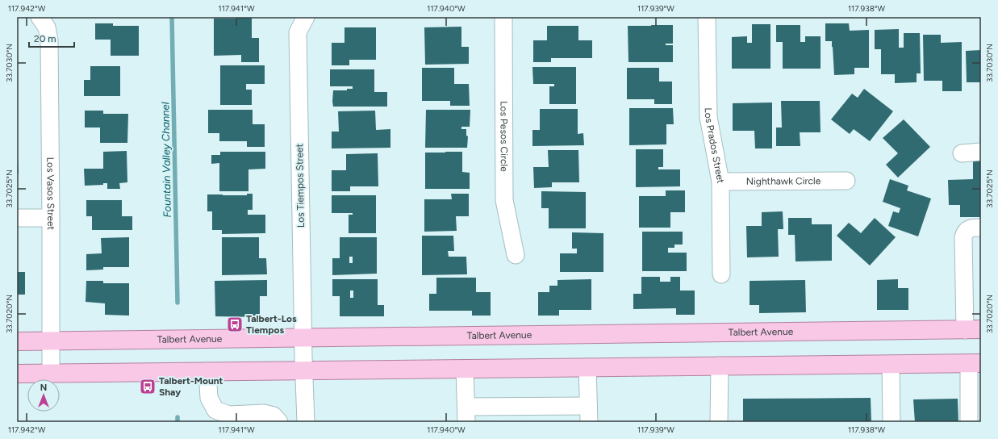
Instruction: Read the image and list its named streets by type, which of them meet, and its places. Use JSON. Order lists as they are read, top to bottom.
{
  "streets": {
    "main road": ["Talbert Avenue"],
    "street": [
      "Los Pesos Circle",
      "Los Prados Street",
      "Nighthawk Circle",
      "Los Tiempos Street",
      "Los Vasos Street"
    ]
  },
  "crossings": [
    ["Los Prados Street", "Nighthawk Circle"],
    ["Los Tiempos Street", "Talbert Avenue"],
    ["Los Vasos Street", "Talbert Avenue"]
  ],
  "water": ["Fountain Valley Channel"],
  "places": {
    "bus stop": ["Talbert-Los Tiempos", "Talbert-Mount Shay"]
  },
  "scale_bar": "20 m",
  "north": "top",
  "coordinates": [
    "117.942°W",
    "117.941°W",
    "117.940°W",
    "117.939°W",
    "117.938°W",
    "33.7030°N",
    "33.7025°N",
    "33.7020°N"
  ]
}
